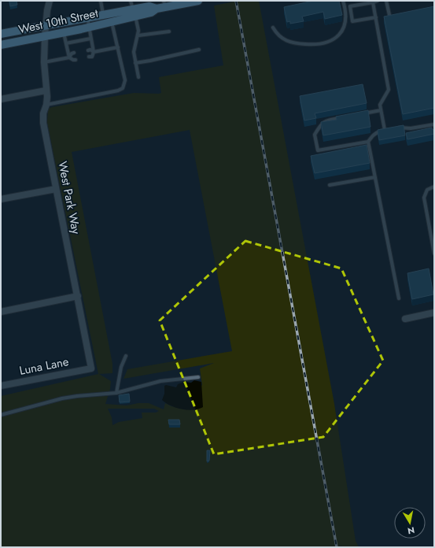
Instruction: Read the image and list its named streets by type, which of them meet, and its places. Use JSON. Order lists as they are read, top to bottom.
{
  "streets": {
    "main road": ["West 10th Street"],
    "street": ["West Park Way", "Luna Lane"]
  },
  "crossings": [
    ["West 10th Street", "West Park Way"],
    ["West Park Way", "Luna Lane"]
  ],
  "north": "bottom"
}
